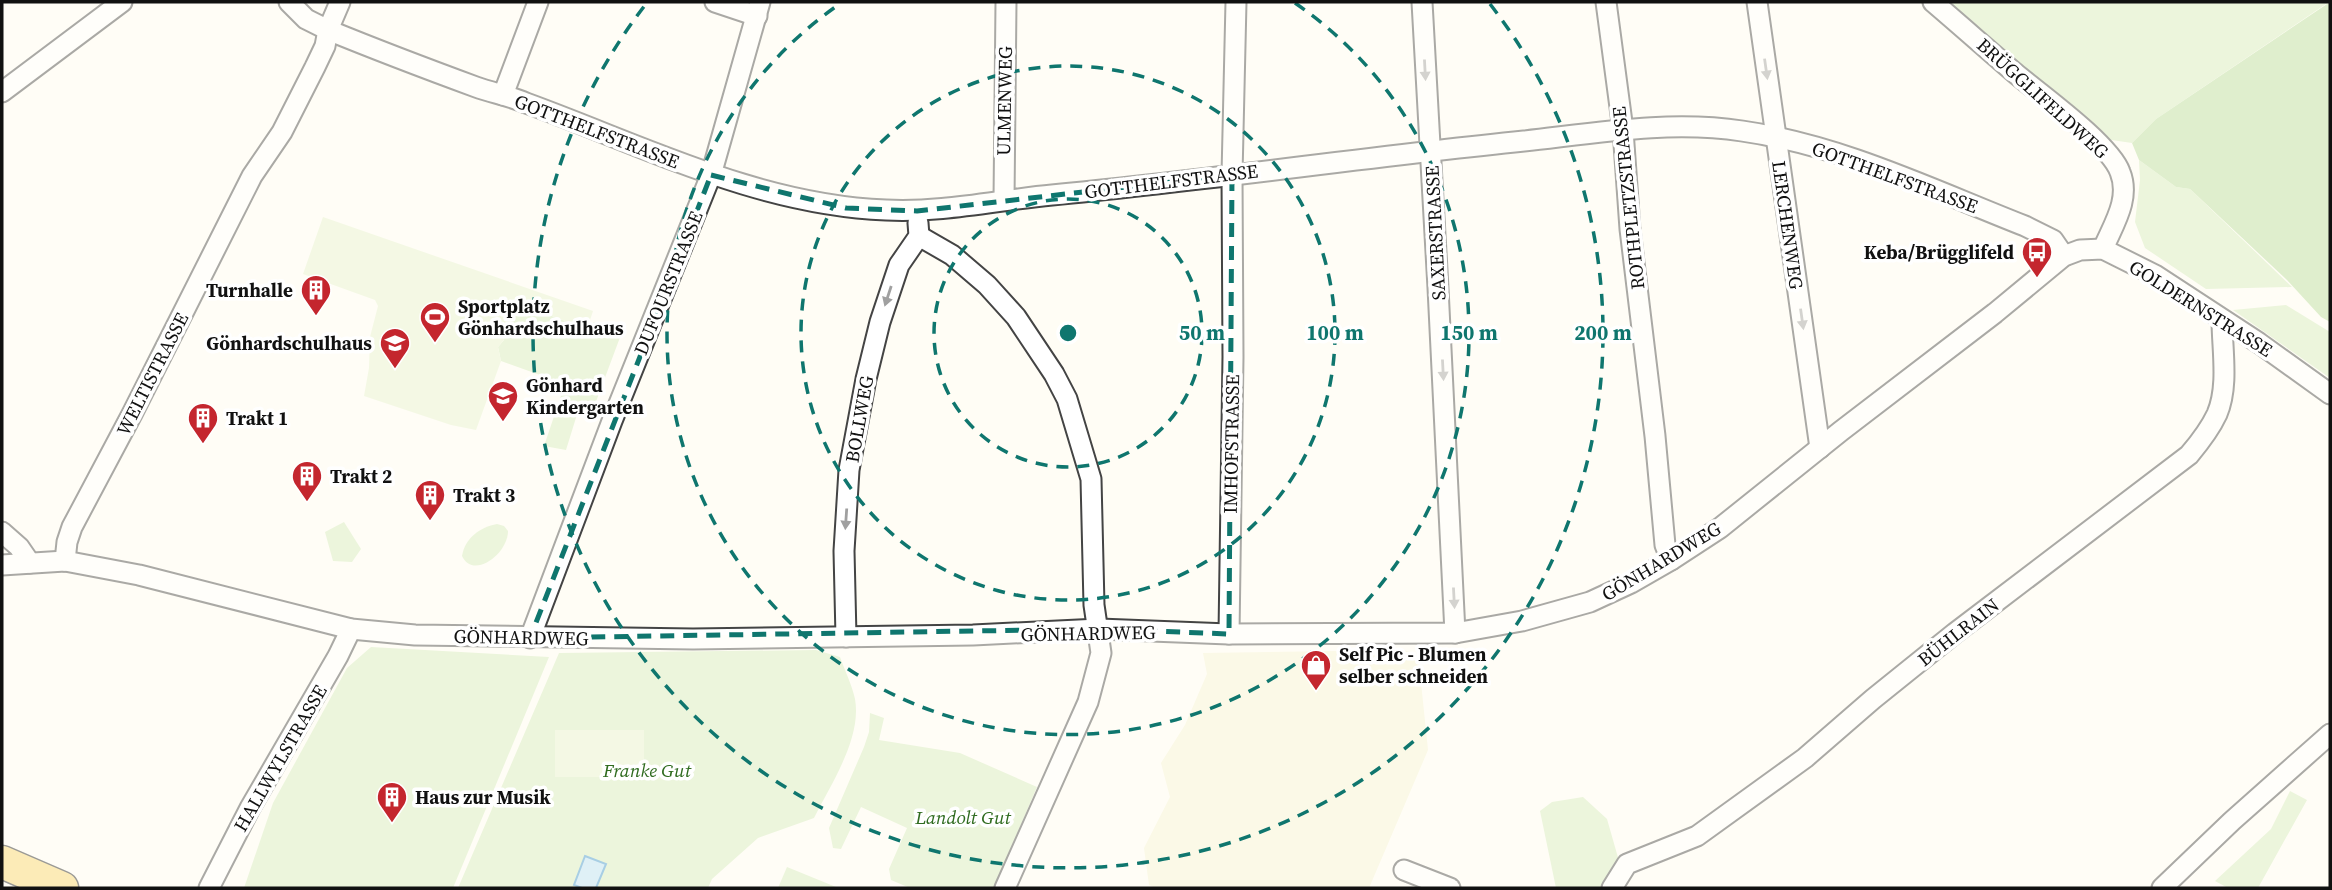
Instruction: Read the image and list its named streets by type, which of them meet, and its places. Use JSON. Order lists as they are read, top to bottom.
{
  "streets": {
    "street": [
      "BRÜGGLIFELDWEG",
      "ULMENWEG",
      "GOTTHELFSTRASSE",
      "ROTHPLETZSTRASSE",
      "LERCHENWEG",
      "SAXERSTRASSE",
      "DUFOURSTRASSE",
      "GOLDERNSTRASSE",
      "WELTISTRASSE",
      "BOLLWEG",
      "IMHOFSTRASSE",
      "GÖNHARDWEG",
      "BÜHLRAIN",
      "HALLWYLSTRASSE"
    ]
  },
  "crossings": [
    ["BRÜGGLIFELDWEG", "GOLDERNSTRASSE"],
    ["ULMENWEG", "GOTTHELFSTRASSE"],
    ["GOTTHELFSTRASSE", "ROTHPLETZSTRASSE"],
    ["GOTTHELFSTRASSE", "LERCHENWEG"],
    ["GOTTHELFSTRASSE", "SAXERSTRASSE"],
    ["GOTTHELFSTRASSE", "DUFOURSTRASSE"],
    ["GOTTHELFSTRASSE", "WELTISTRASSE"],
    ["GOTTHELFSTRASSE", "IMHOFSTRASSE"],
    ["GOTTHELFSTRASSE", "GÖNHARDWEG"],
    ["ROTHPLETZSTRASSE", "GÖNHARDWEG"],
    ["LERCHENWEG", "GÖNHARDWEG"],
    ["SAXERSTRASSE", "GÖNHARDWEG"],
    ["DUFOURSTRASSE", "GÖNHARDWEG"],
    ["GOLDERNSTRASSE", "BÜHLRAIN"],
    ["WELTISTRASSE", "GÖNHARDWEG"],
    ["BOLLWEG", "GÖNHARDWEG"],
    ["IMHOFSTRASSE", "GÖNHARDWEG"],
    ["GÖNHARDWEG", "HALLWYLSTRASSE"]
  ],
  "one_way": ["LERCHENWEG", "SAXERSTRASSE", "BOLLWEG"],
  "parks": ["Franke Gut", "Landolt Gut"],
  "places": {
    "bus stop": ["Keba/Brügglifeld"],
    "building": [
      "Turnhalle",
      "Trakt 1",
      "Trakt 2",
      "Trakt 3",
      "Haus zur Musik"
    ],
    "sports": ["Sportplatz Gönhardschulhaus"],
    "school or university": ["Gönhardschulhaus", "Gönhard Kindergarten"],
    "shop": ["Self Pic - Blumen selber schneiden"]
  },
  "rings": [
    "50 m",
    "100 m",
    "150 m",
    "200 m"
  ]
}
